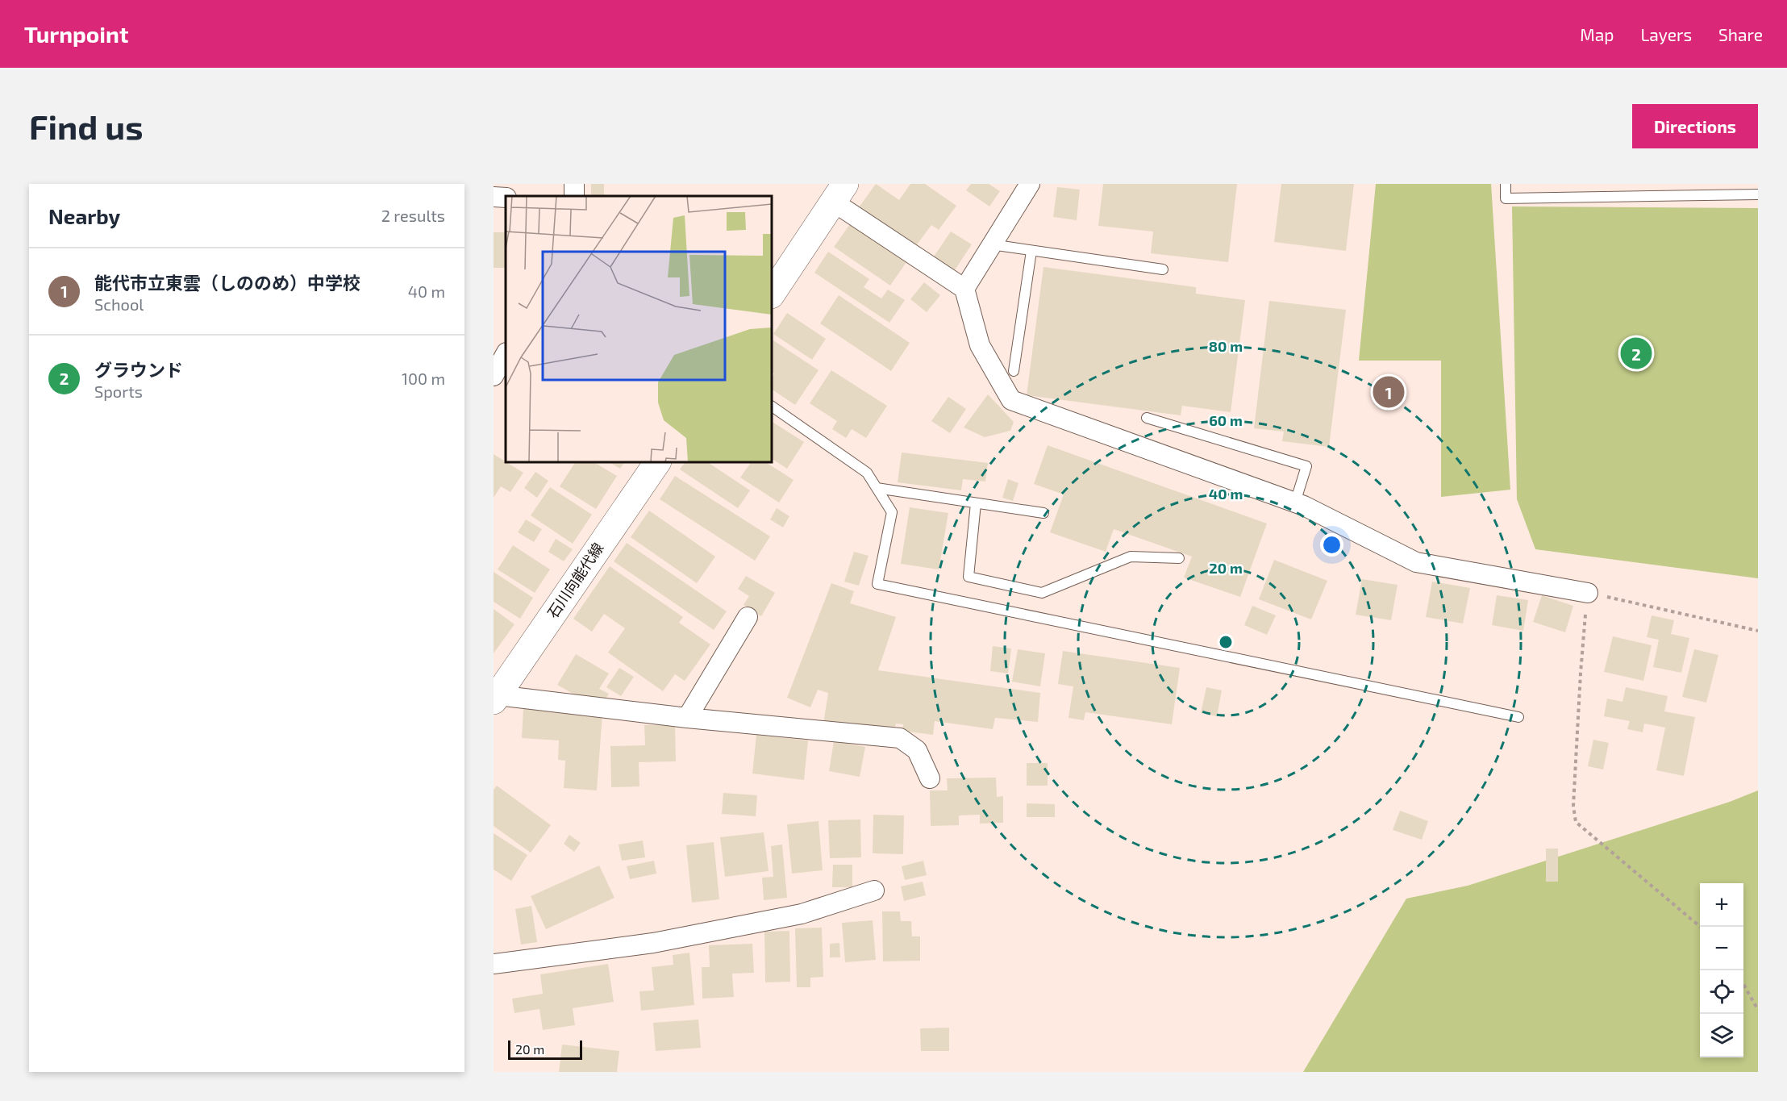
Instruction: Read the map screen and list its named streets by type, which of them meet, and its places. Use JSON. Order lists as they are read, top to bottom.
{
  "streets": {
    "main road": ["石川向能代線"]
  },
  "scale_bar": "20 m",
  "page": {
    "header": "Turnpoint",
    "nav": ["Map", "Layers", "Share"],
    "buttons": "Directions",
    "title": "Find us",
    "heading": ["Nearby", "2 results"],
    "list": [
      {
        "mark": "1",
        "name": "能代市立東雲（しののめ）中学校",
        "note": "School",
        "value": "40 m"
      },
      {
        "mark": "2",
        "name": "グラウンド",
        "note": "Sports",
        "value": "100 m"
      }
    ],
    "pins": ["2", "1"],
    "map_buttons": ["+", "−"],
    "scale": "20 m"
  },
  "rings": [
    "80 m",
    "60 m",
    "40 m",
    "20 m"
  ]
}
